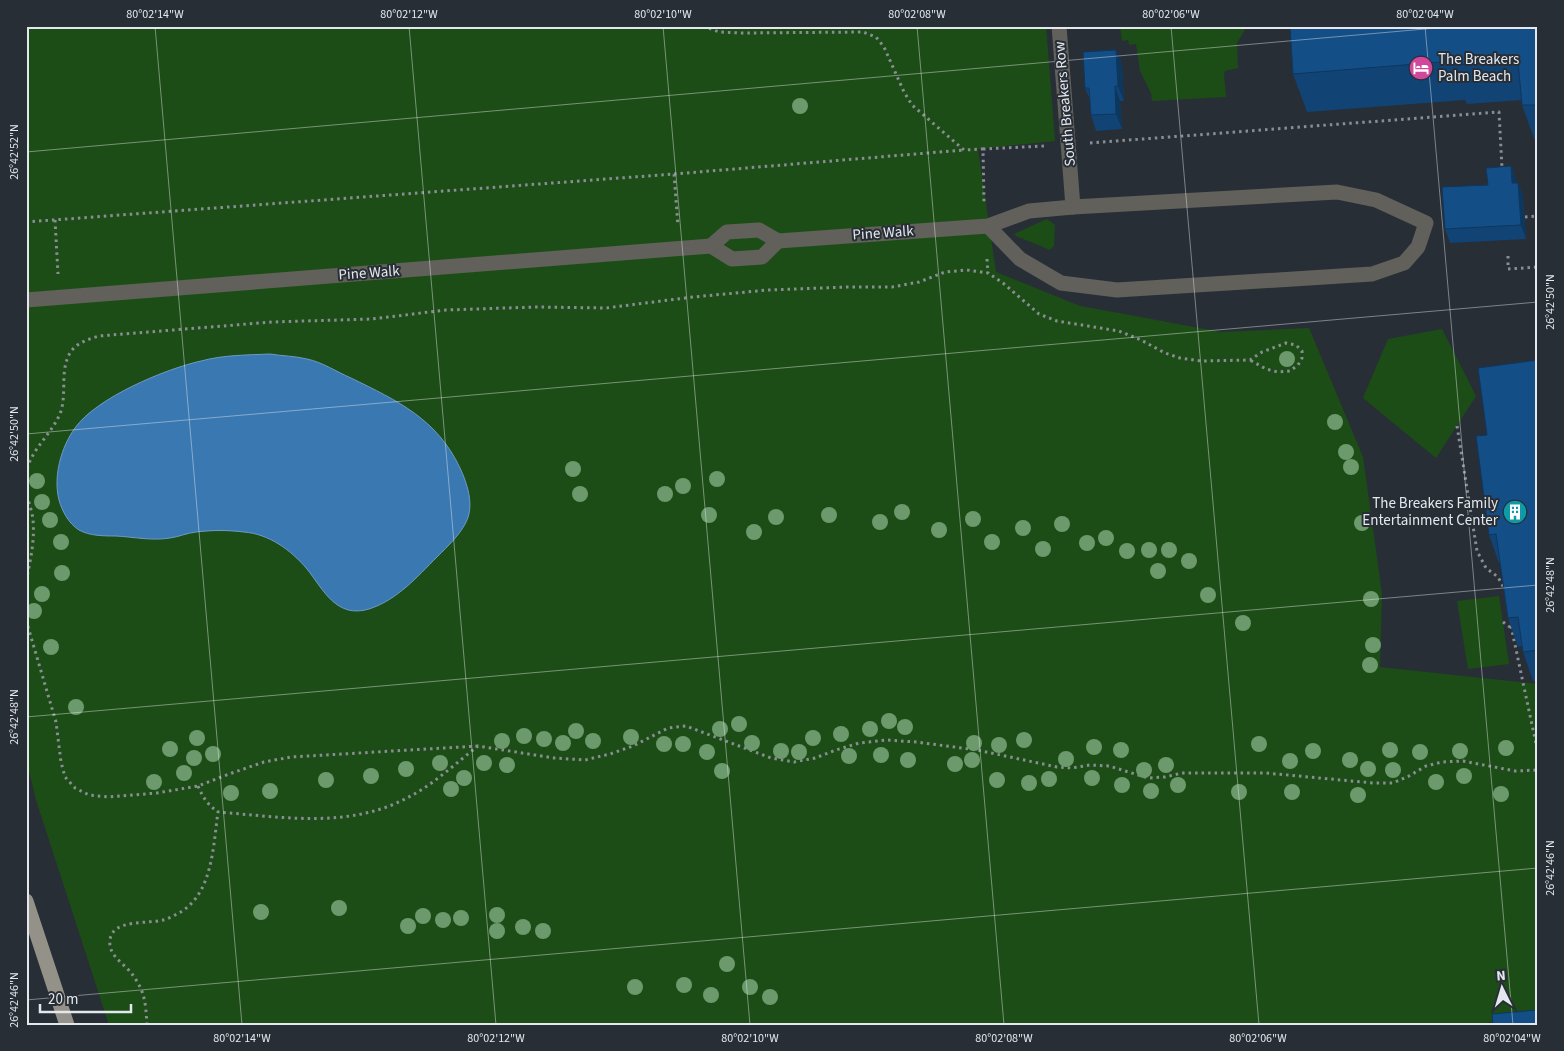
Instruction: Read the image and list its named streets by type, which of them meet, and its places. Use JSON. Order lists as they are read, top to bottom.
{
  "streets": {
    "lane": ["South Breakers Row", "Pine Walk"]
  },
  "crossings": [
    ["South Breakers Row", "Pine Walk"]
  ],
  "places": {
    "hotel": ["The Breakers Palm Beach"],
    "building": ["The Breakers Family Entertainment Center"]
  },
  "scale_bar": "20 m",
  "north": "top",
  "coordinates": [
    "80°02'14\"W",
    "80°02'12\"W",
    "80°02'10\"W",
    "80°02'08\"W",
    "80°02'06\"W",
    "80°02'04\"W",
    "26°42'52\"N",
    "26°42'50\"N",
    "26°42'48\"N",
    "26°42'46\"N"
  ]
}
